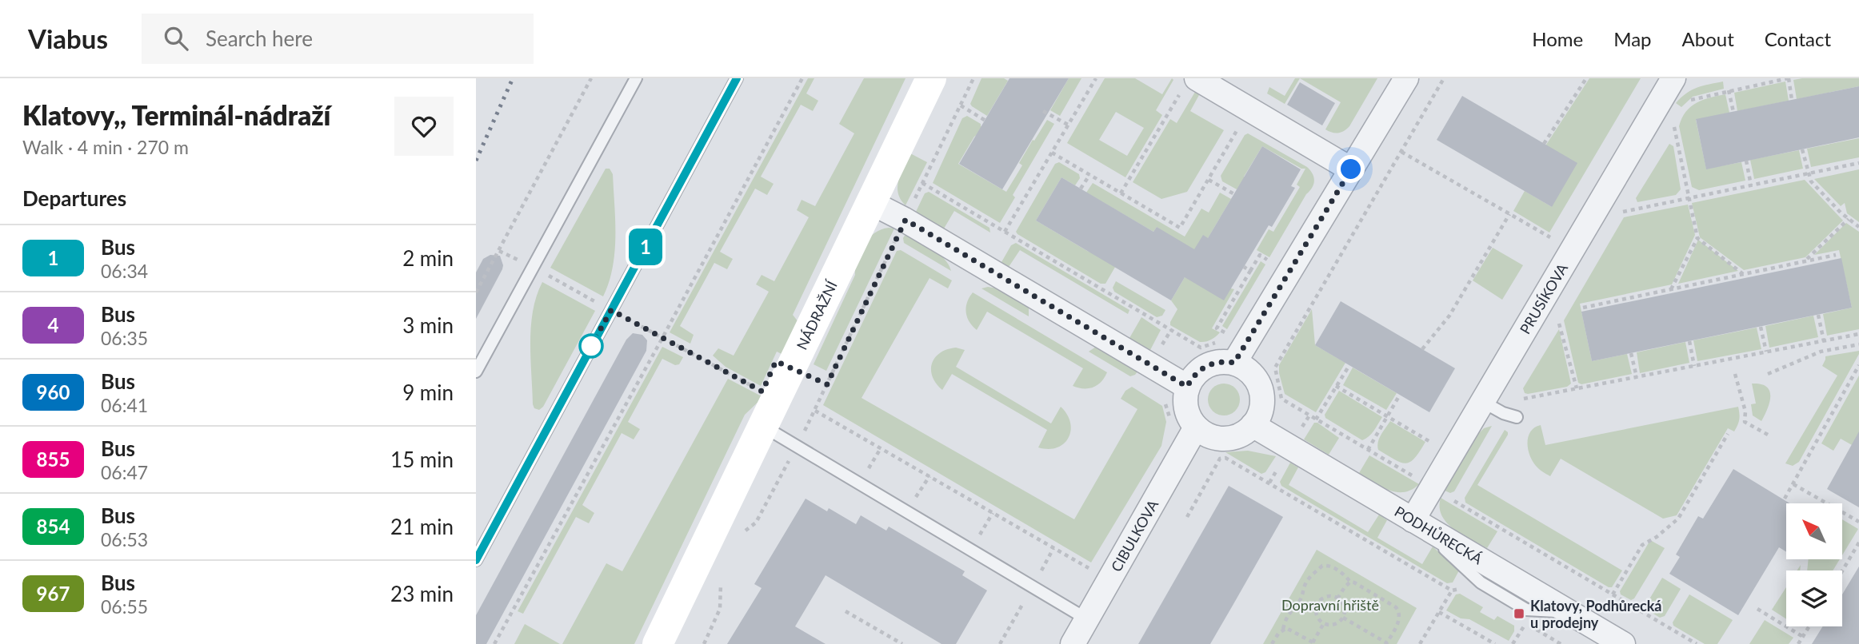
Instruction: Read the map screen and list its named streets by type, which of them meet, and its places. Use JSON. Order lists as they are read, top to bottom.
{
  "streets": {
    "street": [
      "PRUSÍKOVA",
      "NÁDRAŽNÍ",
      "PODHŮRECKÁ",
      "CIBULKOVA"
    ]
  },
  "crossings": [
    ["PRUSÍKOVA", "PODHŮRECKÁ"],
    ["PODHŮRECKÁ", "CIBULKOVA"]
  ],
  "parks": ["Dopravní hřiště"],
  "places": {
    "transit": ["Klatovy, Podhůrecká u prodejny"]
  },
  "lines": ["bus line 1"],
  "north": "top left",
  "page": {
    "header": "Viabus",
    "search": "Search here",
    "nav": [
      "Home",
      "Map",
      "About",
      "Contact"
    ],
    "heading": [
      ["Klatovy,, Terminál-nádraží", "Walk · 4 min · 270 m"],
      "Departures"
    ],
    "on_map": "1",
    "list": [
      {
        "mark": "1",
        "name": "Bus",
        "note": "06:34",
        "value": "2 min"
      },
      {
        "mark": "4",
        "name": "Bus",
        "note": "06:35",
        "value": "3 min"
      },
      {
        "mark": "960",
        "name": "Bus",
        "note": "06:41",
        "value": "9 min"
      },
      {
        "mark": "855",
        "name": "Bus",
        "note": "06:47",
        "value": "15 min"
      },
      {
        "mark": "854",
        "name": "Bus",
        "note": "06:53",
        "value": "21 min"
      },
      {
        "mark": "967",
        "name": "Bus",
        "note": "06:55",
        "value": "23 min"
      }
    ]
  }
}
